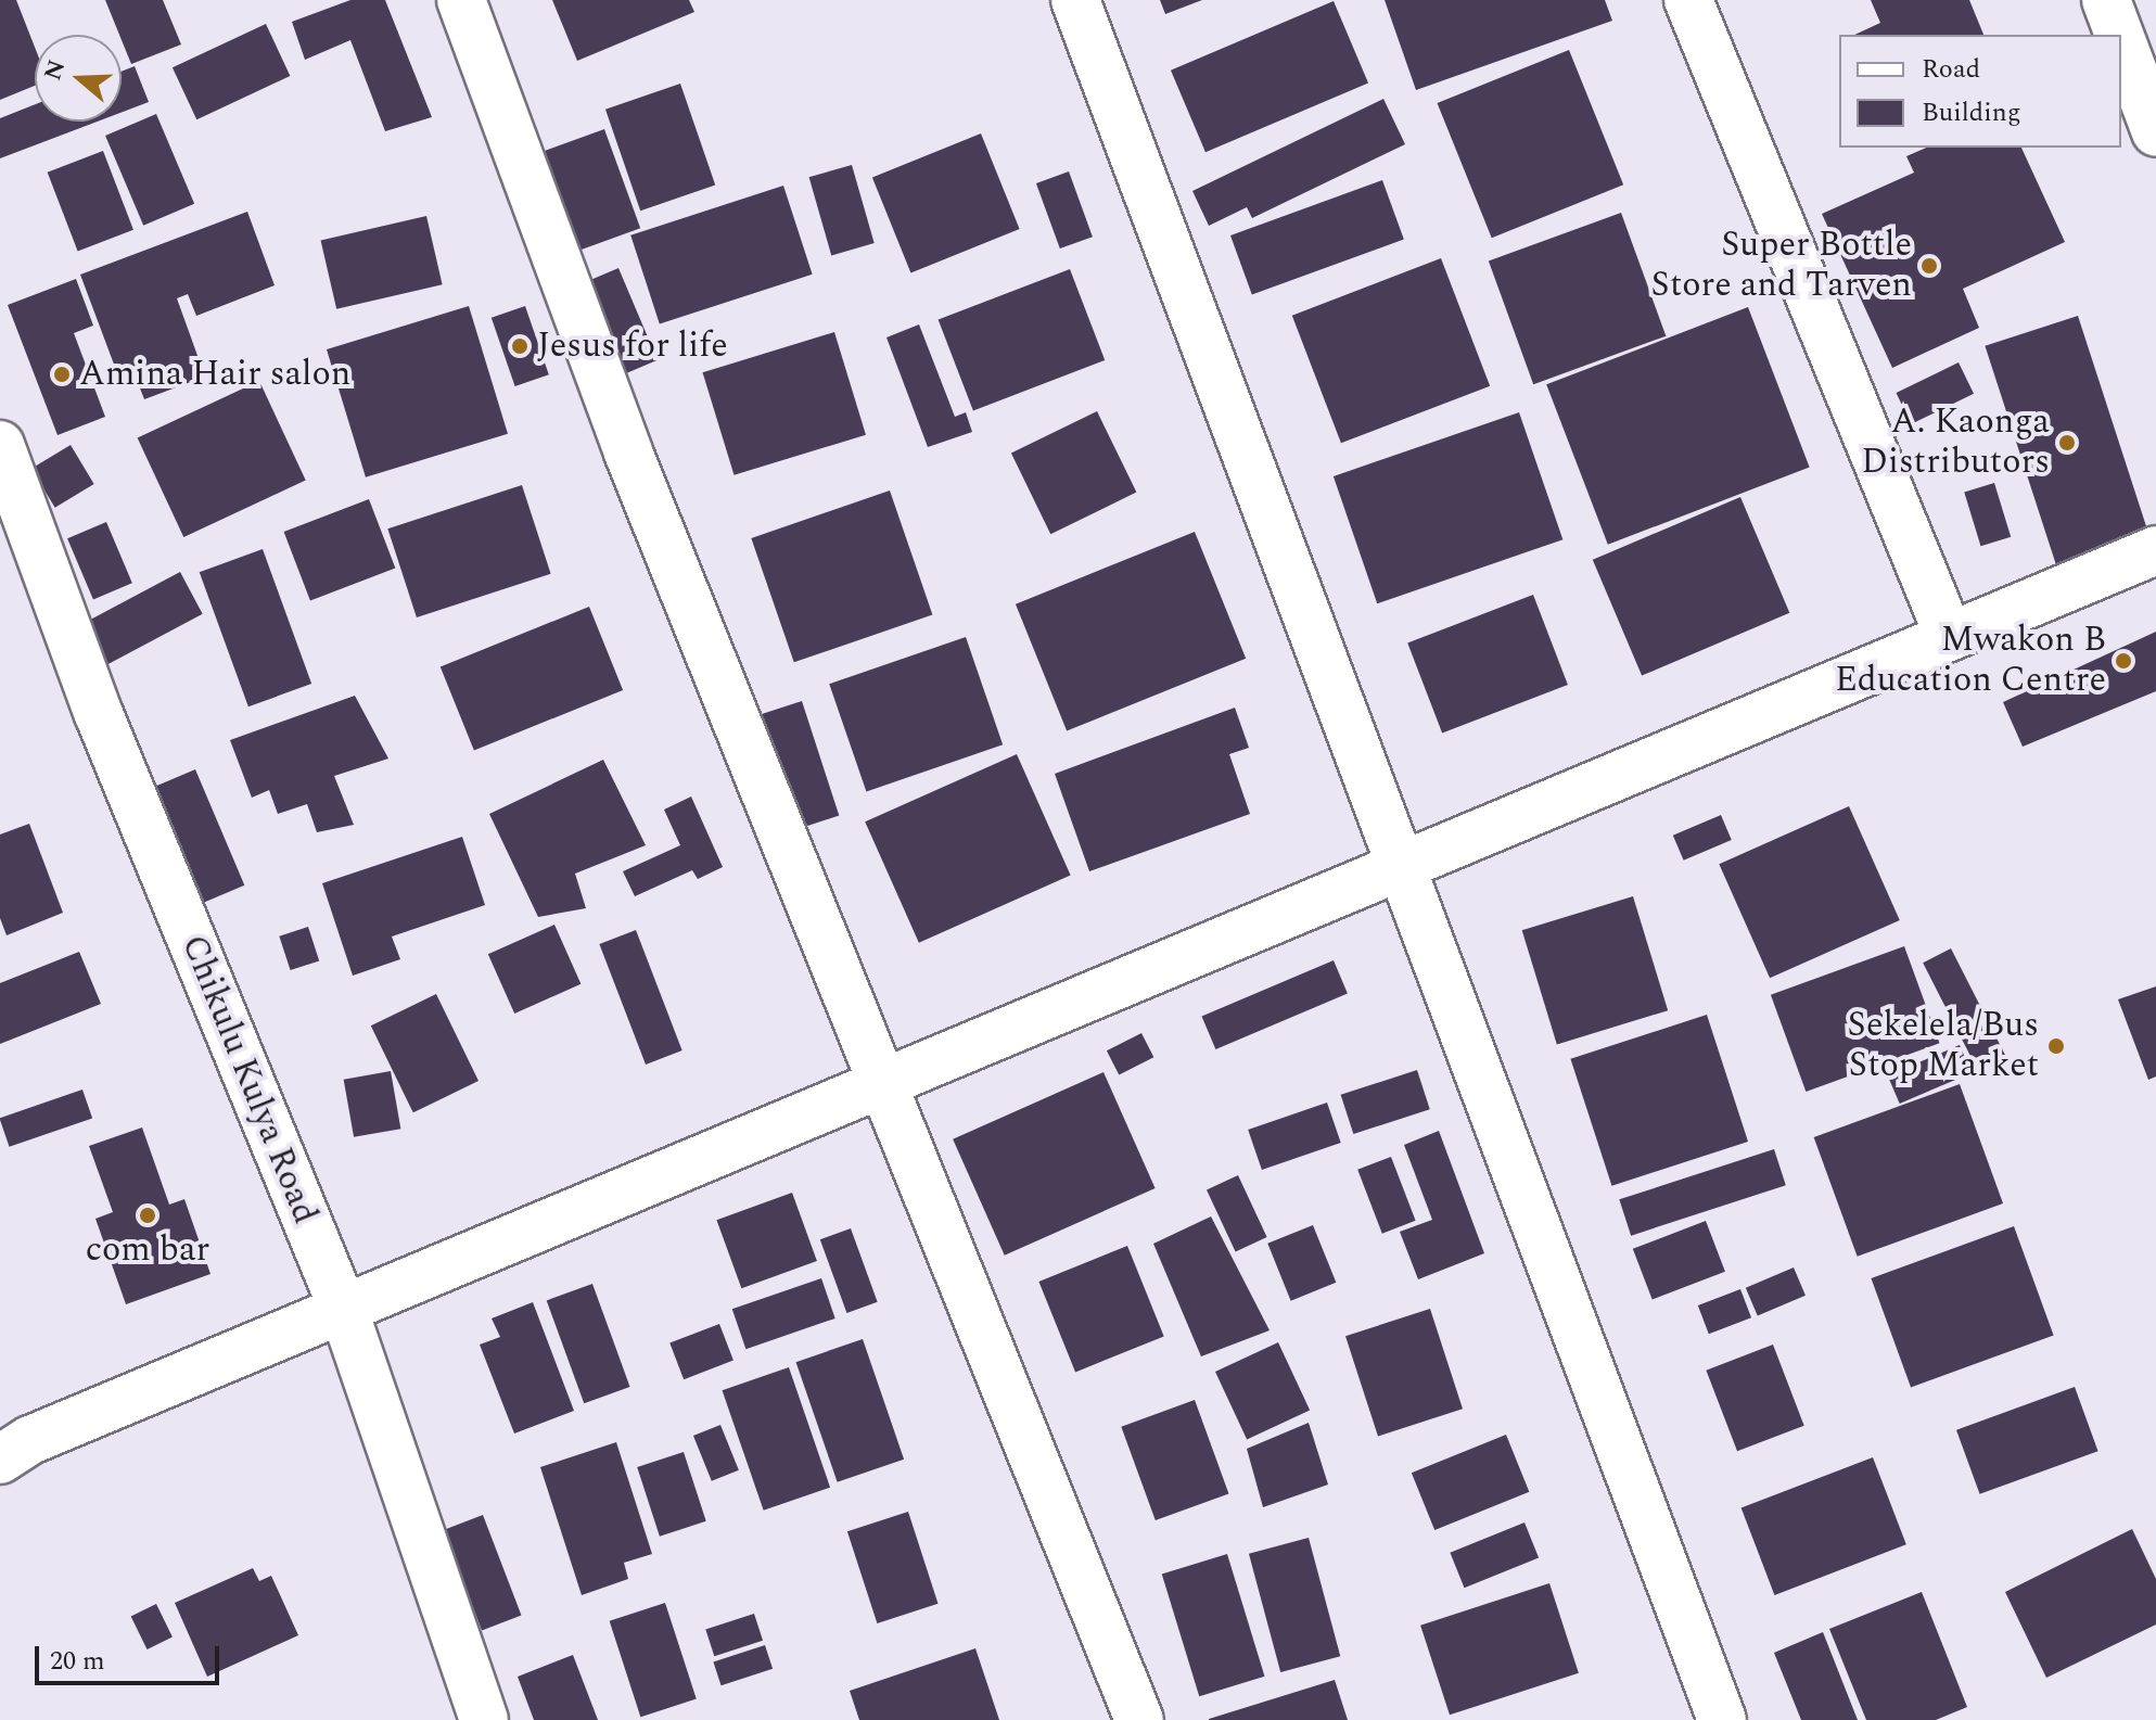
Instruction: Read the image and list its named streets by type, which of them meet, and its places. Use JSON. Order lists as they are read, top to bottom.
{
  "streets": {
    "street": ["Chikulu Kulya Road"]
  },
  "places": [
    "Super Bottle Store and Tarven",
    "Jesus for life",
    "Amina Hair salon",
    "A. Kaonga Distributors",
    "Mwakon B Education Centre",
    "Sekelela/Bus Stop Market",
    "com bar"
  ],
  "legend": ["Road", "Building"],
  "scale_bar": "20 m",
  "north": "left"
}
